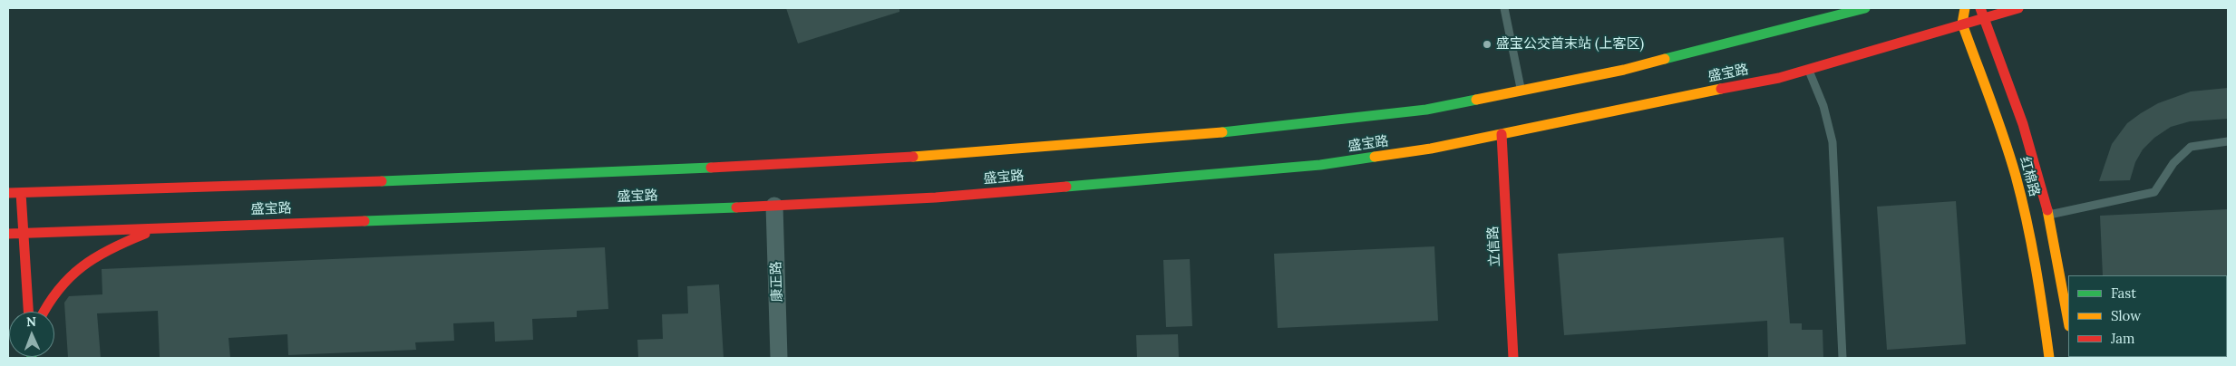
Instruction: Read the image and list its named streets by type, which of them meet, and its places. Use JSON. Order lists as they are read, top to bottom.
{
  "streets": {
    "main road": ["盛宝路", "红棉路", "立信路"],
    "street": ["康正路"]
  },
  "crossings": [
    ["盛宝路", "红棉路"],
    ["盛宝路", "立信路"],
    ["盛宝路", "康正路"]
  ],
  "places": ["盛宝公交首末站 (上客区)"],
  "legend": ["Fast", "Slow", "Jam"],
  "north": "top"
}
